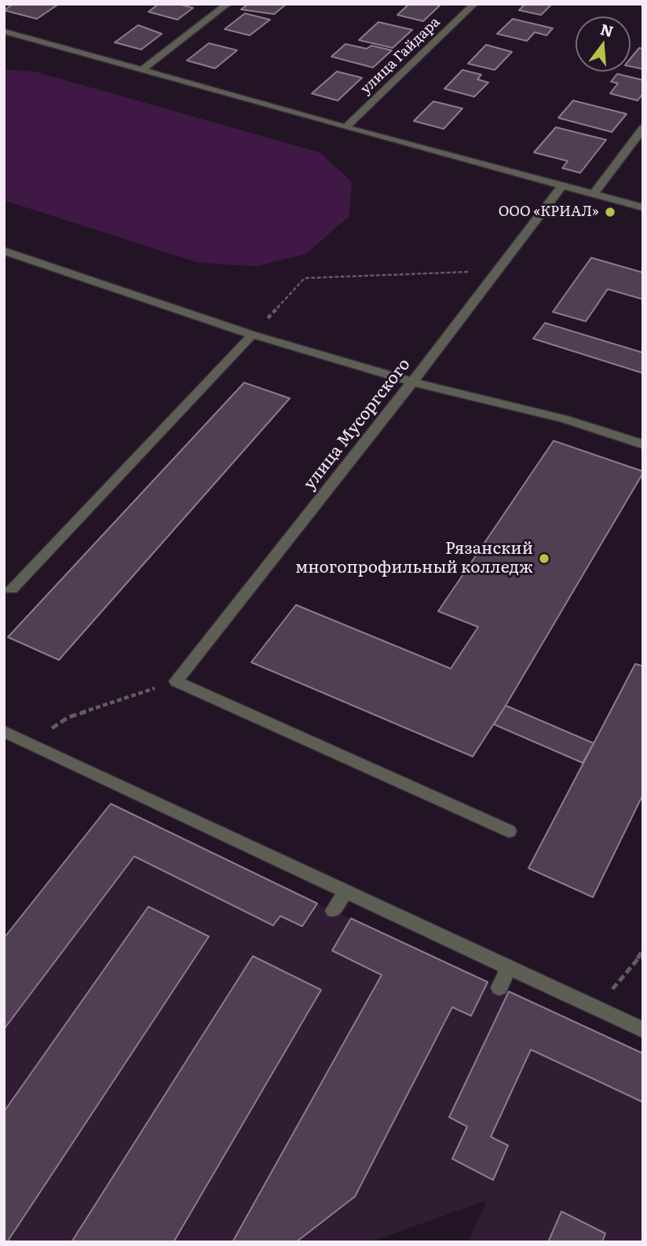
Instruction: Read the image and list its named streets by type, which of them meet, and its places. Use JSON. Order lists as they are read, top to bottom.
{
  "streets": {
    "street": ["улица Гайдара", "улица Мусоргского"]
  },
  "places": ["ООО «КРИАЛ»", "Рязанский многопрофильный колледж"],
  "north": "top"
}
